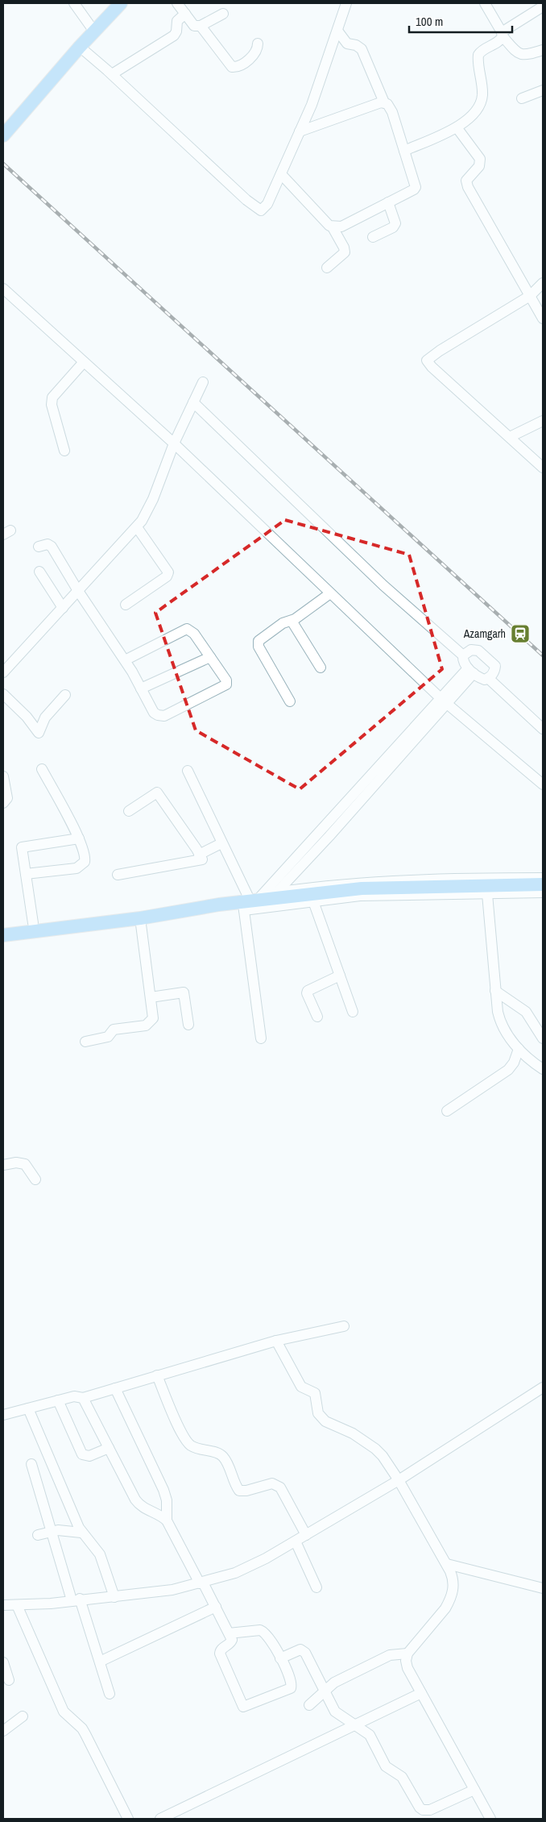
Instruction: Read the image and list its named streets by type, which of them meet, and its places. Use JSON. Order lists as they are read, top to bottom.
{
  "places": {
    "station": ["Azamgarh"]
  },
  "scale_bar": "100 m"
}
